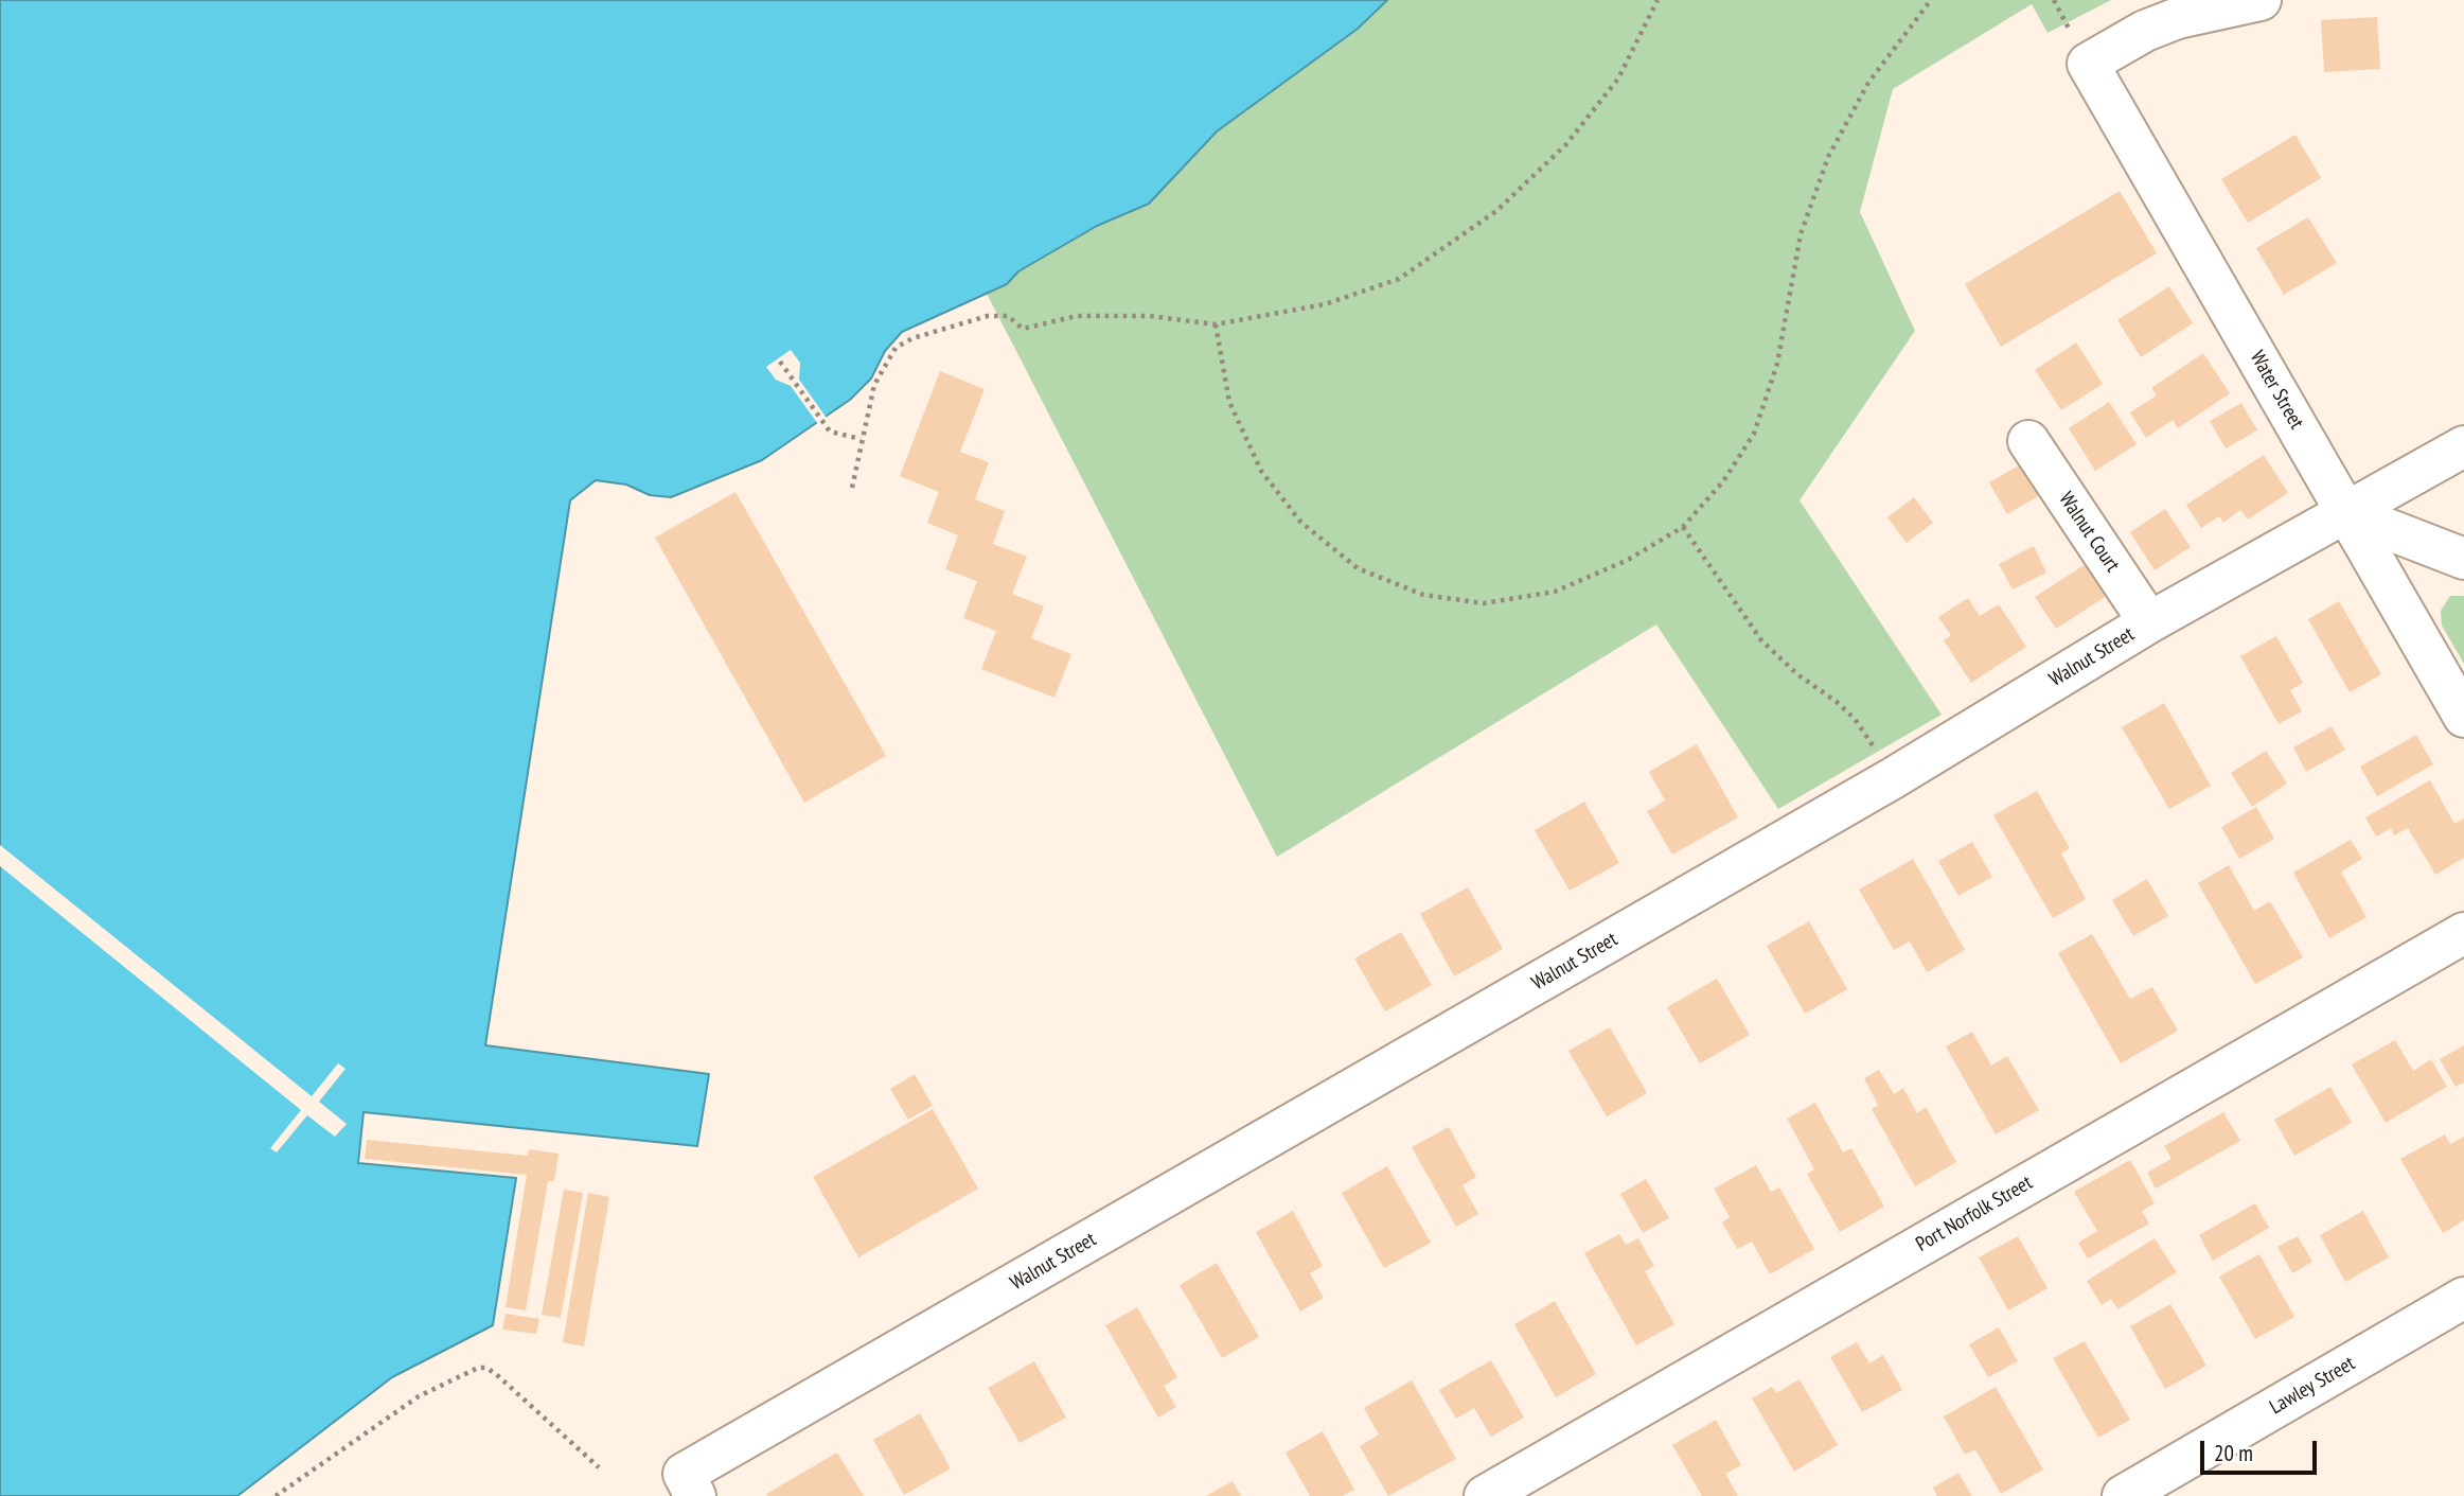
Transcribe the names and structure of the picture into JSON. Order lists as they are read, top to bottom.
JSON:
{
  "streets": {
    "street": [
      "Water Street",
      "Walnut Court",
      "Walnut Street",
      "Port Norfolk Street",
      "Lawley Street"
    ]
  },
  "crossings": [
    ["Water Street", "Walnut Street"],
    ["Walnut Court", "Walnut Street"]
  ],
  "scale_bar": "20 m"
}
